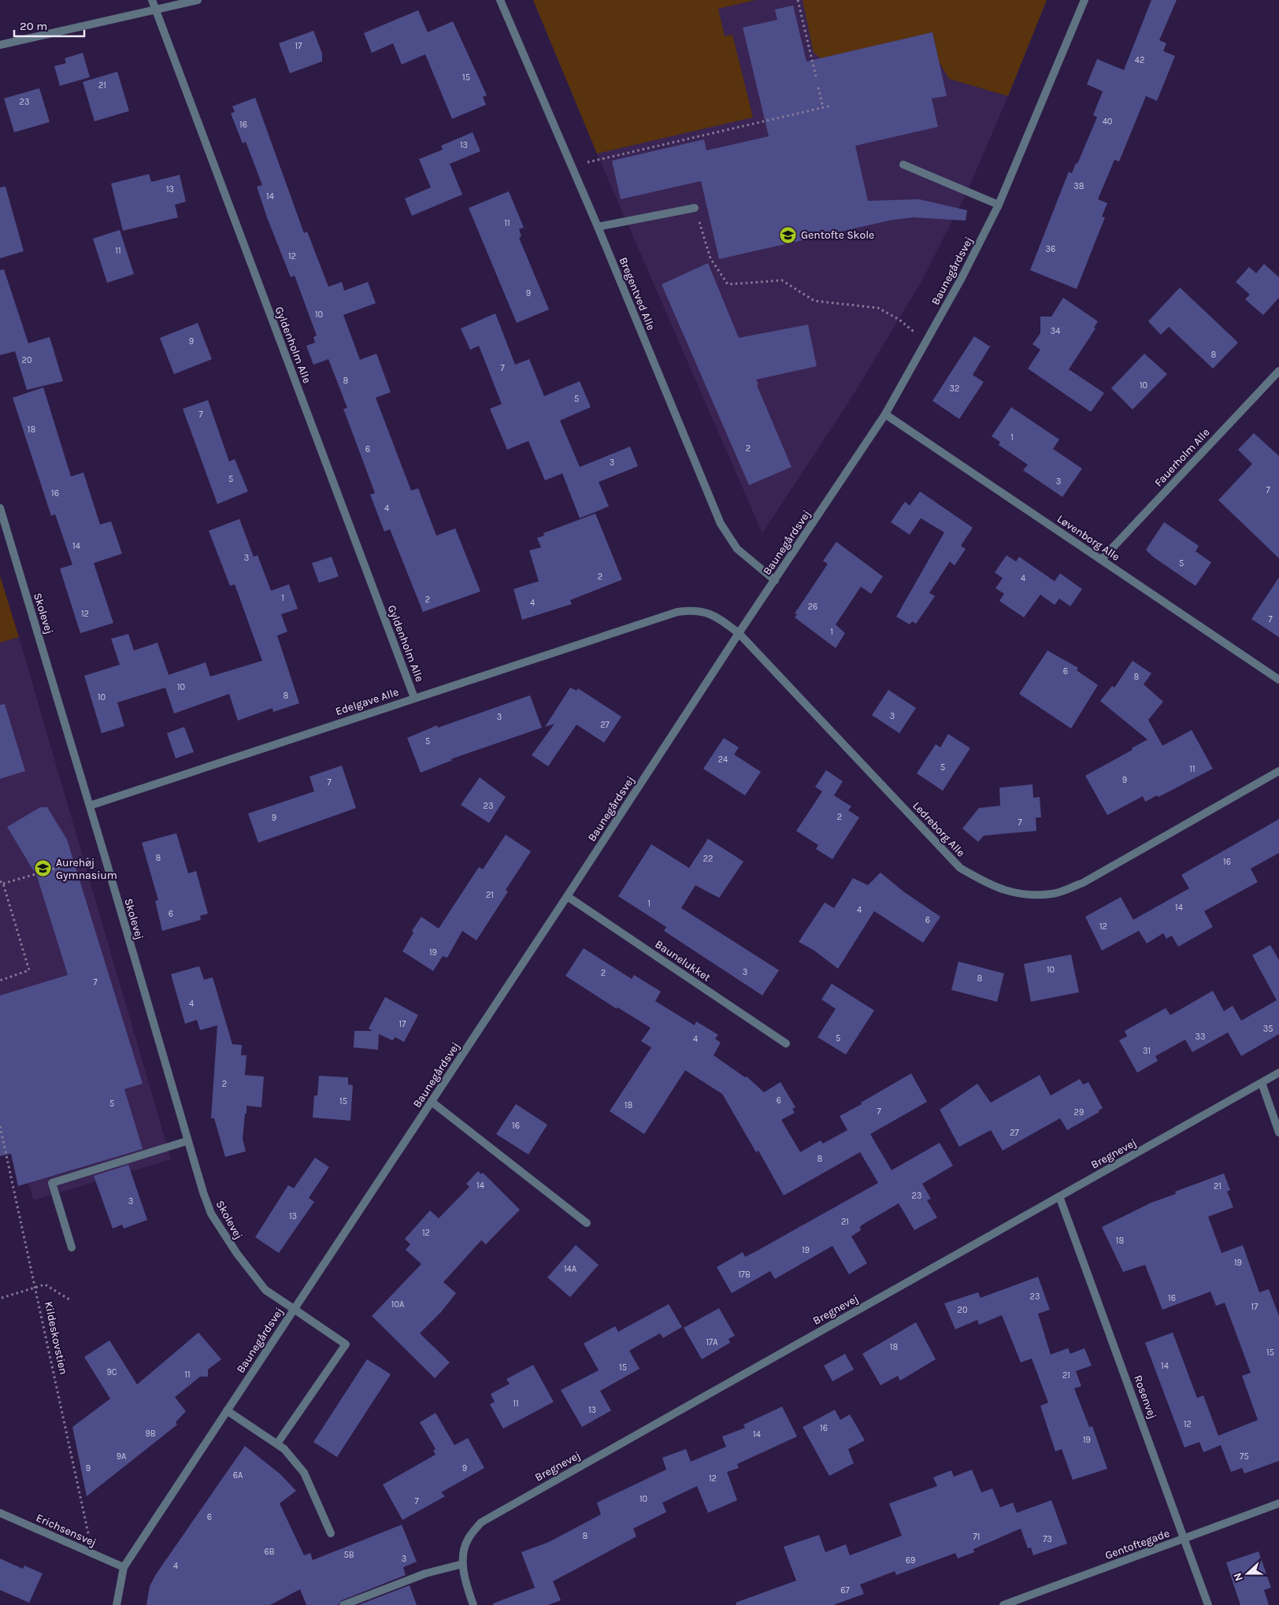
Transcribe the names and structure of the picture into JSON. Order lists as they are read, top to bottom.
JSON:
{
  "streets": {
    "street": [
      "Baunegårdsvej",
      "Bregentved Alle",
      "Gyldenholm Alle",
      "Fauerholm Alle",
      "Løvenborg Alle",
      "Skolevej",
      "Edelgave Alle",
      "Ledreborg Alle",
      "Baunelukket",
      "Bregnevej",
      "Rosenvej",
      "Erichsensvej",
      "Gentoftegade"
    ],
    "path": ["Kildeskovstien"]
  },
  "crossings": [
    ["Baunegårdsvej", "Bregentved Alle"],
    ["Baunegårdsvej", "Løvenborg Alle"],
    ["Baunegårdsvej", "Skolevej"],
    ["Baunegårdsvej", "Edelgave Alle"],
    ["Baunegårdsvej", "Ledreborg Alle"],
    ["Baunegårdsvej", "Baunelukket"],
    ["Baunegårdsvej", "Erichsensvej"],
    ["Gyldenholm Alle", "Edelgave Alle"],
    ["Fauerholm Alle", "Løvenborg Alle"],
    ["Skolevej", "Edelgave Alle"],
    ["Edelgave Alle", "Ledreborg Alle"],
    ["Bregnevej", "Rosenvej"],
    ["Kildeskovstien", "Erichsensvej"],
    ["Rosenvej", "Gentoftegade"]
  ],
  "places": {
    "school or university": ["Gentofte Skole", "Aurehøj Gymnasium"]
  },
  "house_numbers": [
    "17",
    "42",
    "15",
    "21",
    "23",
    "40",
    "16",
    "13",
    "38",
    "13",
    "14",
    "11",
    "36",
    "11",
    "12",
    "9",
    "10",
    "34",
    "9",
    "8",
    "20",
    "7",
    "8",
    "10",
    "32",
    "5",
    "7",
    "18",
    "1",
    "2",
    "6",
    "3",
    "5",
    "3",
    "7",
    "16",
    "4",
    "14",
    "3",
    "5",
    "2",
    "4",
    "1",
    "2",
    "4",
    "26",
    "12",
    "7",
    "1",
    "6",
    "8",
    "10",
    "8",
    "10",
    "3",
    "3",
    "27",
    "5",
    "24",
    "5",
    "11",
    "9",
    "7",
    "23",
    "2",
    "9",
    "7",
    "8",
    "22",
    "16",
    "21",
    "1",
    "14",
    "4",
    "6",
    "6",
    "12",
    "19",
    "10",
    "3",
    "2",
    "8",
    "7",
    "4",
    "17",
    "35",
    "33",
    "5",
    "4",
    "31",
    "2",
    "6",
    "15",
    "5",
    "18",
    "7",
    "29",
    "16",
    "27",
    "8",
    "14",
    "21",
    "23",
    "3",
    "13",
    "21",
    "12",
    "18",
    "19",
    "19",
    "14A",
    "17B",
    "23",
    "16",
    "10A",
    "17",
    "20",
    "17A",
    "18",
    "15",
    "14",
    "15",
    "9C",
    "11",
    "21",
    "11",
    "13",
    "12",
    "16",
    "9B",
    "14",
    "19",
    "9A",
    "75",
    "9",
    "9",
    "6A",
    "12",
    "10",
    "7",
    "6",
    "8",
    "71",
    "73",
    "6B",
    "5B",
    "3",
    "69",
    "4",
    "67"
  ],
  "scale_bar": "20 m",
  "north": "left"
}
